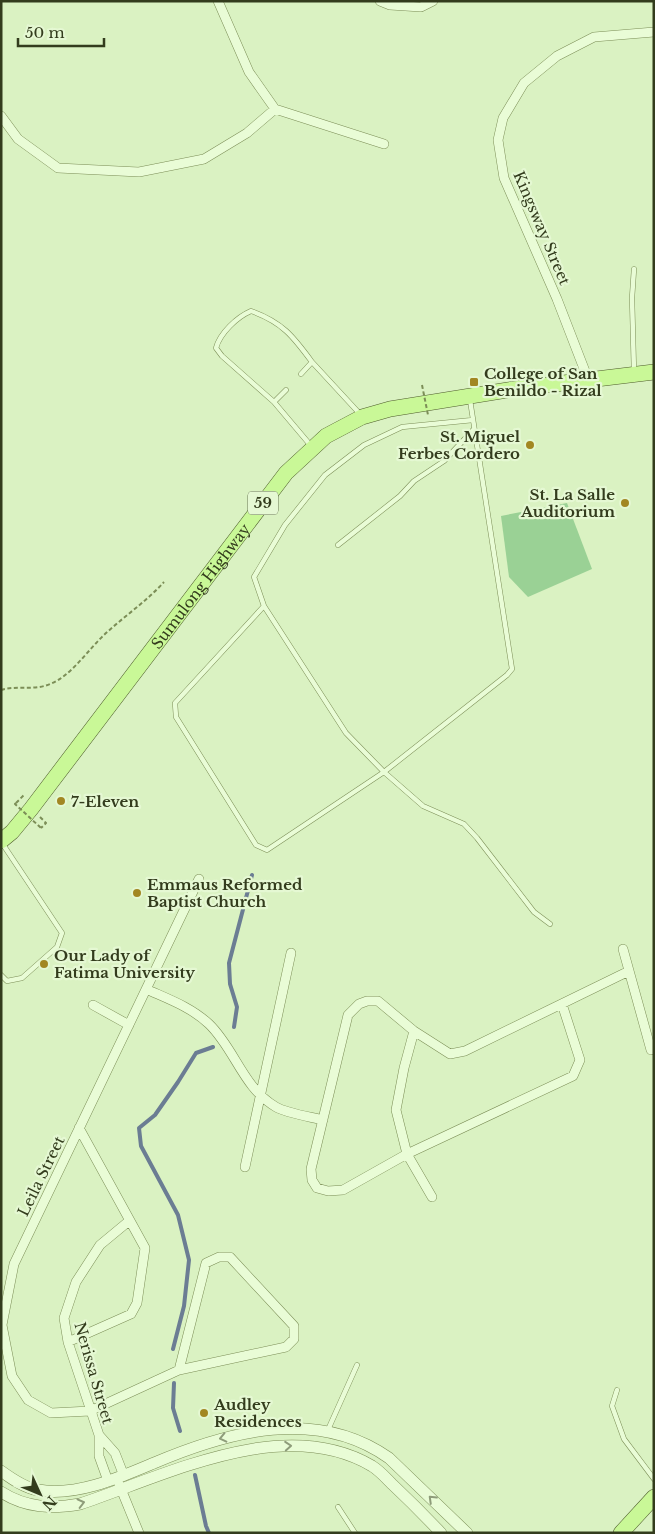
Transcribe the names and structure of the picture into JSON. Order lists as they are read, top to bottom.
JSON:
{
  "streets": {
    "main road": ["59", "Sumulong Highway"],
    "street": ["Kingsway Street", "Leila Street", "Nerissa Street"]
  },
  "crossings": [
    ["Kingsway Street", "Sumulong Highway"],
    ["Leila Street", "Nerissa Street"]
  ],
  "places": {
    "transit": ["College of San Benildo - Rizal"],
    "other": [
      "St. Miguel Ferbes Cordero",
      "St. La Salle Auditorium",
      "7-Eleven",
      "Emmaus Reformed Baptist Church",
      "Our Lady of Fatima University",
      "Audley Residences"
    ]
  },
  "scale_bar": "50 m",
  "north": "bottom right"
}
